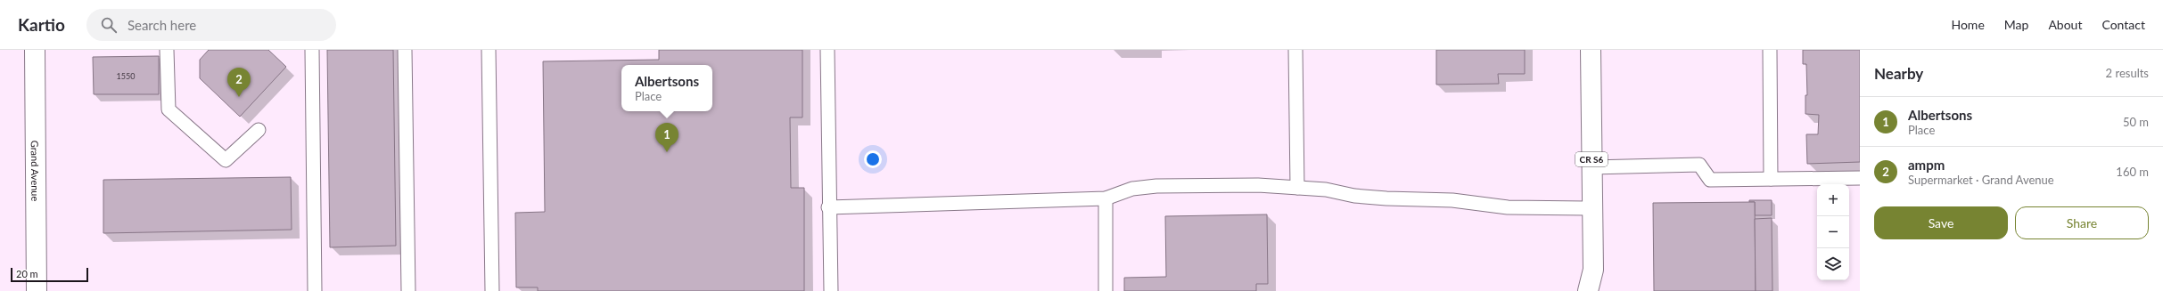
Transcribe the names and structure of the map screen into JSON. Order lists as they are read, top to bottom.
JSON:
{
  "streets": {
    "main road": ["CR S6", "Grand Avenue"]
  },
  "house_numbers": ["1550"],
  "scale_bar": "20 m",
  "page": {
    "header": "Kartio",
    "search": "Search here",
    "nav": [
      "Home",
      "Map",
      "About",
      "Contact"
    ],
    "heading": ["Nearby", "2 results"],
    "popup": ["Albertsons", "Place"],
    "pins": ["2", "1"],
    "list": [
      {
        "mark": "1",
        "name": "Albertsons",
        "note": "Place",
        "value": "50 m"
      },
      {
        "mark": "2",
        "name": "ampm",
        "note": "Supermarket · Grand Avenue",
        "value": "160 m"
      }
    ],
    "map_buttons": ["+", "−"],
    "buttons": ["Save", "Share"],
    "scale": "20 m"
  }
}
